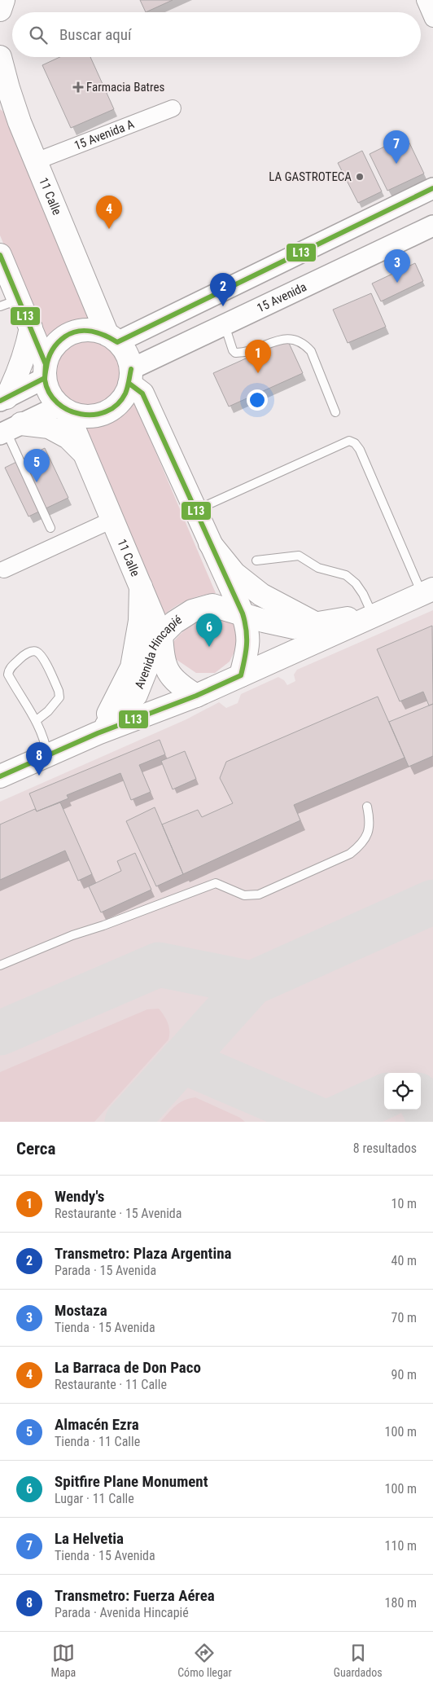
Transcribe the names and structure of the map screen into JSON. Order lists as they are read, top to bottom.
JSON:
{
  "streets": {
    "main road": ["11 Calle", "Avenida Hincapié"],
    "street": ["15 Avenida A", "15 Avenida"]
  },
  "crossings": [
    ["15 Avenida A", "11 Calle"],
    ["11 Calle", "15 Avenida"],
    ["11 Calle", "Avenida Hincapié"]
  ],
  "places": {
    "health": ["Farmacia Batres"],
    "other": ["LA GASTROTECA"]
  },
  "lines": ["transit line L13"],
  "page": {
    "search": "Buscar aquí",
    "pins": [
      "7",
      "4",
      "3",
      "2",
      "1",
      "5",
      "6",
      "8"
    ],
    "heading": ["Cerca", "8 resultados"],
    "list": [
      {
        "mark": "1",
        "name": "Wendy's",
        "note": "Restaurante · 15 Avenida",
        "value": "10 m"
      },
      {
        "mark": "2",
        "name": "Transmetro: Plaza Argentina",
        "note": "Parada · 15 Avenida",
        "value": "40 m"
      },
      {
        "mark": "3",
        "name": "Mostaza",
        "note": "Tienda · 15 Avenida",
        "value": "70 m"
      },
      {
        "mark": "4",
        "name": "La Barraca de Don Paco",
        "note": "Restaurante · 11 Calle",
        "value": "90 m"
      },
      {
        "mark": "5",
        "name": "Almacén Ezra",
        "note": "Tienda · 11 Calle",
        "value": "100 m"
      },
      {
        "mark": "6",
        "name": "Spitfire Plane Monument",
        "note": "Lugar · 11 Calle",
        "value": "100 m"
      },
      {
        "mark": "7",
        "name": "La Helvetia",
        "note": "Tienda · 15 Avenida",
        "value": "110 m"
      },
      {
        "mark": "8",
        "name": "Transmetro: Fuerza Aérea",
        "note": "Parada · Avenida Hincapié",
        "value": "180 m"
      }
    ],
    "nav": ["Mapa", "Cómo llegar", "Guardados"]
  }
}
